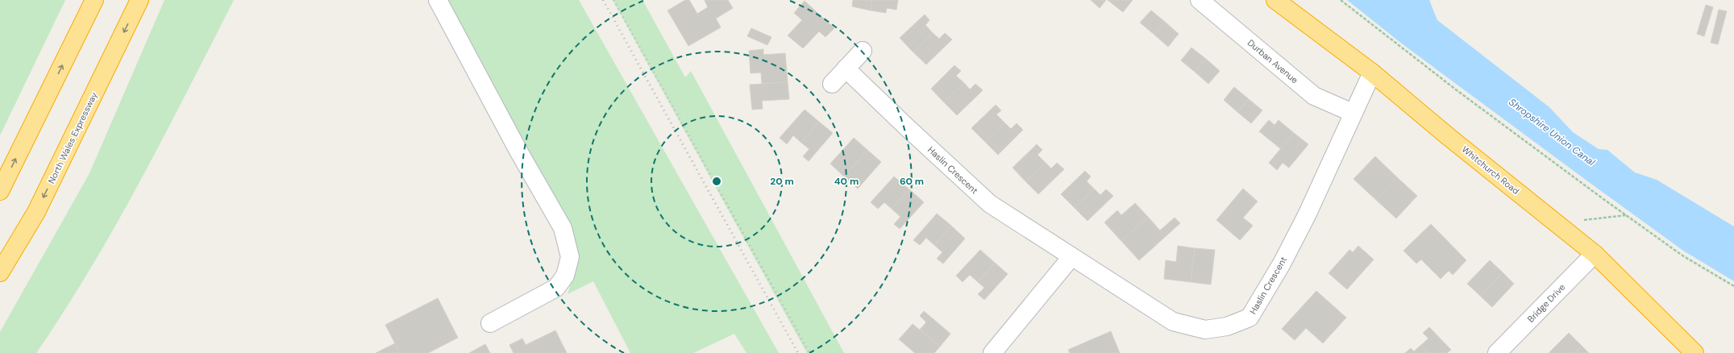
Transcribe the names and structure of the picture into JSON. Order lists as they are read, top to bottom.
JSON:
{
  "streets": {
    "highway": ["North Wales Expressway", "Whitchurch Road"],
    "street": ["Durban Avenue", "Haslin Crescent", "Bridge Drive"]
  },
  "crossings": [
    ["Durban Avenue", "Haslin Crescent"],
    ["Haslin Crescent", "Whitchurch Road"],
    ["Whitchurch Road", "Bridge Drive"]
  ],
  "water": ["Shropshire Union Canal"],
  "rings": ["20 m", "40 m", "60 m"]
}
